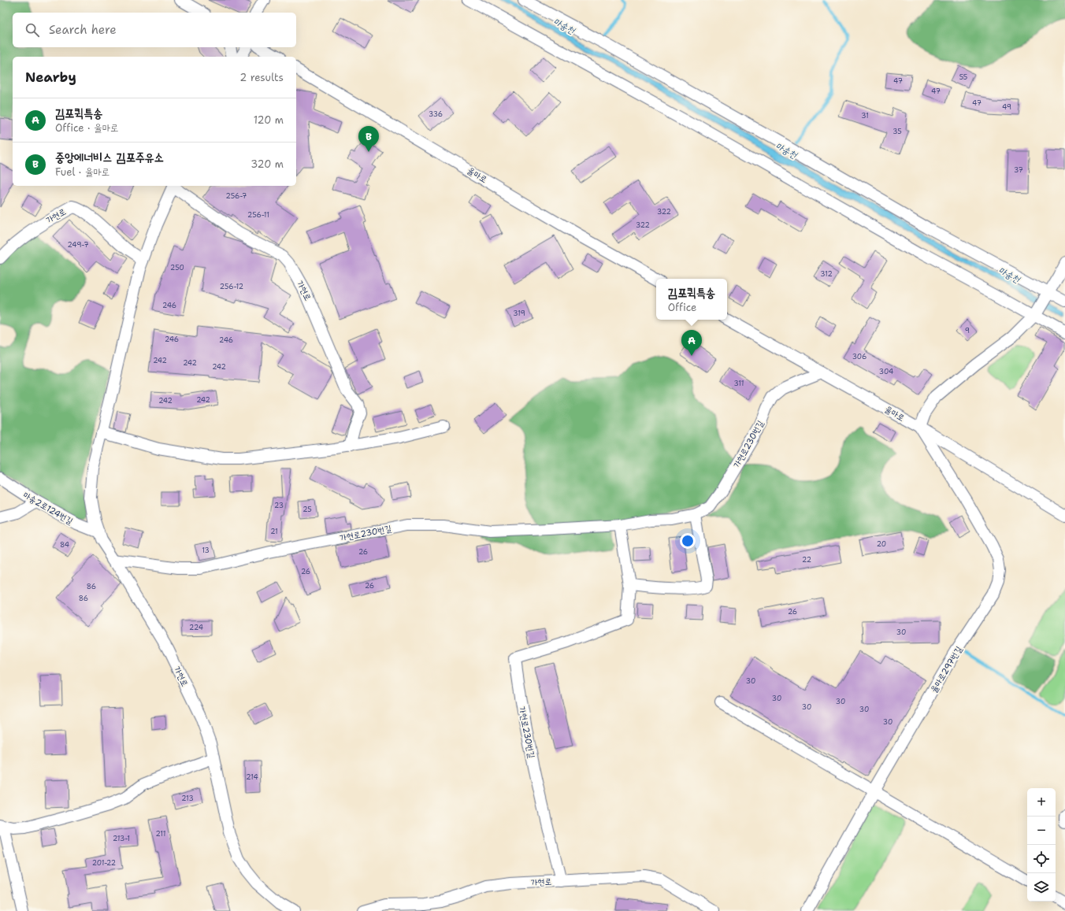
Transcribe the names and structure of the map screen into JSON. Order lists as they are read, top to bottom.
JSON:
{
  "streets": {
    "street": [
      "율마로",
      "가현로",
      "가현로230번길",
      "마송2로124번길",
      "율마로297번길"
    ]
  },
  "crossings": [
    ["율마로", "가현로230번길"],
    ["율마로", "율마로297번길"],
    ["가현로", "가현로230번길"],
    ["가현로", "마송2로124번길"]
  ],
  "water": ["마송천"],
  "house_numbers": [
    "55",
    "47",
    "47",
    "47",
    "49",
    "336",
    "31",
    "35",
    "37",
    "256-7",
    "322",
    "256-11",
    "322",
    "249-7",
    "250",
    "312",
    "256-12",
    "246",
    "319",
    "9",
    "246",
    "246",
    "306",
    "242",
    "242",
    "242",
    "304",
    "311",
    "242",
    "242",
    "23",
    "25",
    "21",
    "20",
    "84",
    "13",
    "26",
    "22",
    "26",
    "26",
    "86",
    "86",
    "26",
    "224",
    "30",
    "30",
    "30",
    "30",
    "30",
    "30",
    "30",
    "214",
    "213",
    "211",
    "213-1",
    "201-22"
  ],
  "page": {
    "search": "Search here",
    "heading": ["Nearby", "2 results"],
    "list": [
      {
        "mark": "A",
        "name": "김포퀵특송",
        "note": "Office · 율마로",
        "value": "120 m"
      },
      {
        "mark": "B",
        "name": "중앙에너비스 김포주유소",
        "note": "Fuel · 율마로",
        "value": "320 m"
      }
    ],
    "pins": ["B", "A"],
    "popup": ["김포퀵특송", "Office"],
    "map_buttons": ["+", "−"]
  }
}
